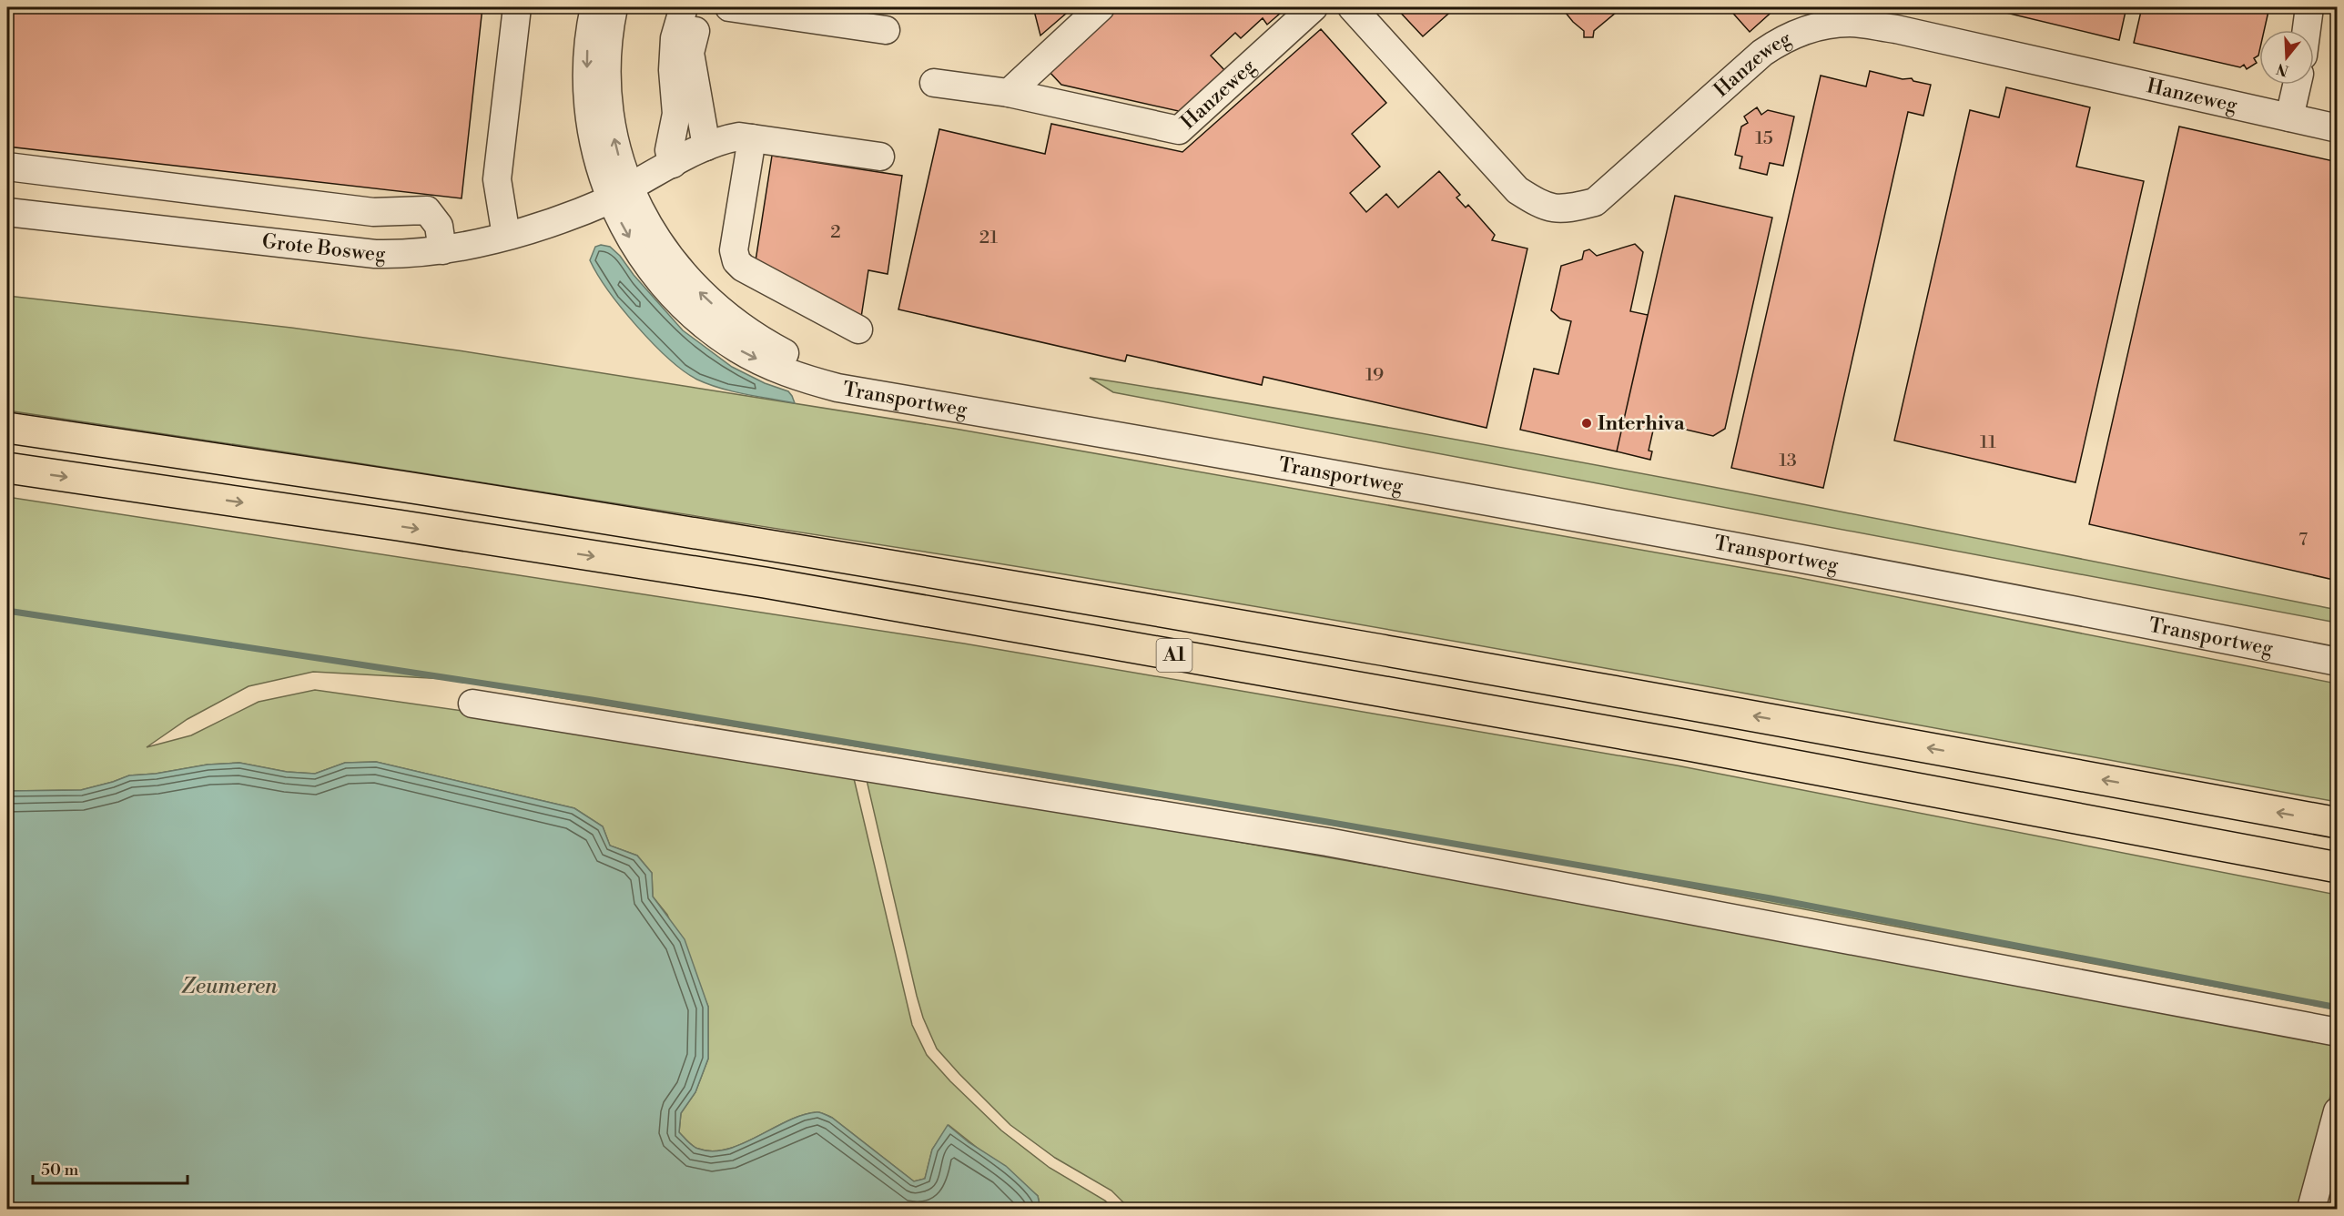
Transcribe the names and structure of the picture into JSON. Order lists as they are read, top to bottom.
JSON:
{
  "streets": {
    "highway": ["A1"],
    "street": ["Hanzeweg", "Grote Bosweg", "Transportweg"]
  },
  "crossings": [
    ["Grote Bosweg", "Transportweg"]
  ],
  "water": ["Zeumeren"],
  "places": ["Interhiva"],
  "house_numbers": [
    "15",
    "2",
    "21",
    "19",
    "11",
    "13",
    "7"
  ],
  "scale_bar": "50 m",
  "north": "bottom"
}
